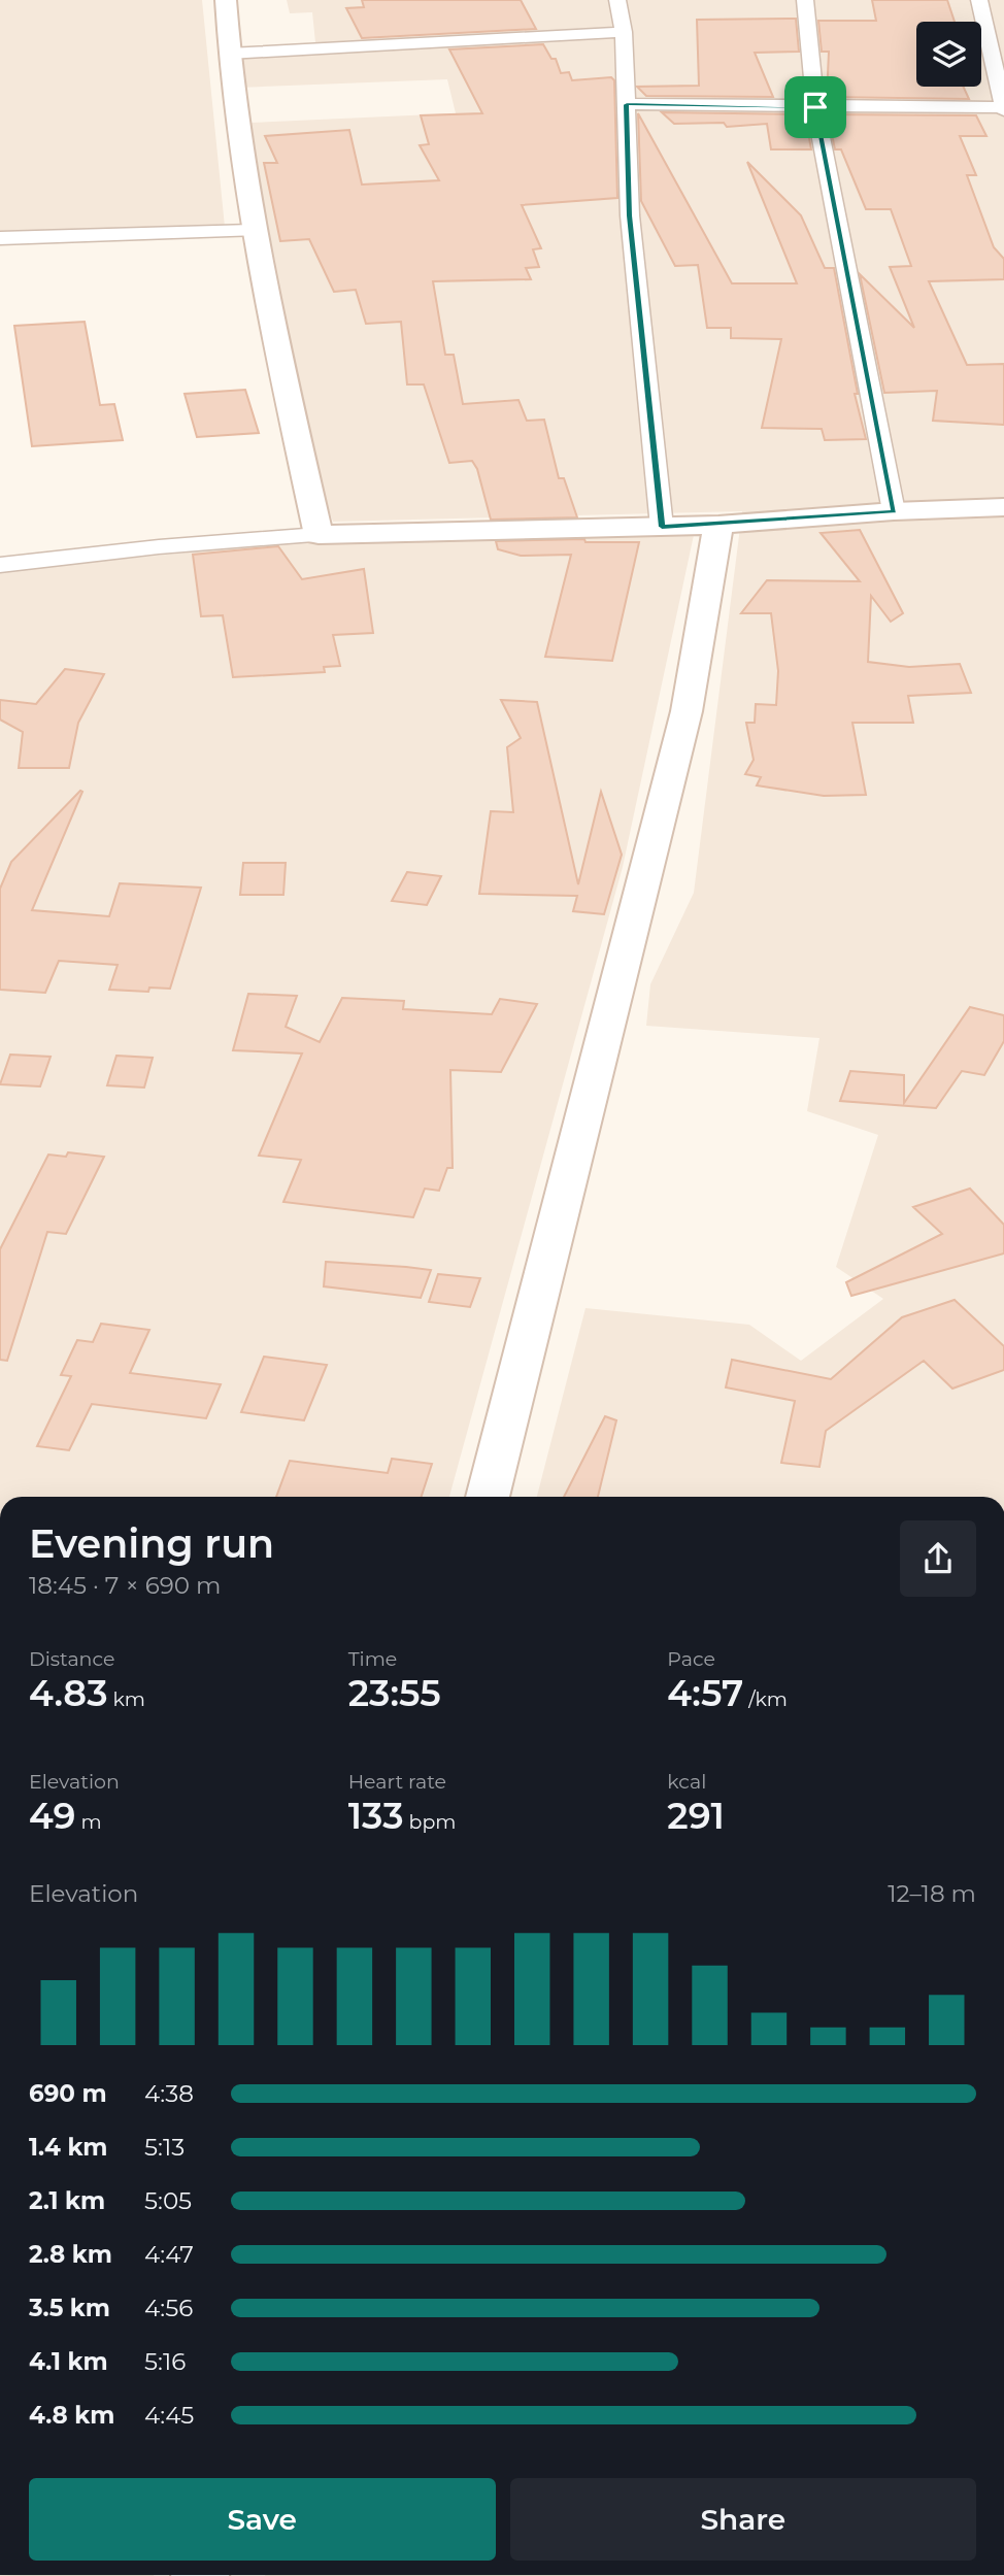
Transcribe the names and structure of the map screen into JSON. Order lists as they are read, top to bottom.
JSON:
{
  "page": {
    "heading": ["Evening run", "18:45 · 7 × 690 m"],
    "stats": [
      ["Distance", "4.83 km"],
      ["Time", "23:55"],
      ["Pace", "4:57 /km"],
      ["Elevation", "49 m"],
      ["Heart rate", "133 bpm"],
      ["kcal", "291"]
    ],
    "chart": ["Elevation", "12–18 m"],
    "list": [
      {
        "name": "690 m",
        "note": "4:38"
      },
      {
        "name": "1.4 km",
        "note": "5:13"
      },
      {
        "name": "2.1 km",
        "note": "5:05"
      },
      {
        "name": "2.8 km",
        "note": "4:47"
      },
      {
        "name": "3.5 km",
        "note": "4:56"
      },
      {
        "name": "4.1 km",
        "note": "5:16"
      },
      {
        "name": "4.8 km",
        "note": "4:45"
      }
    ],
    "buttons": ["Save", "Share"]
  }
}
